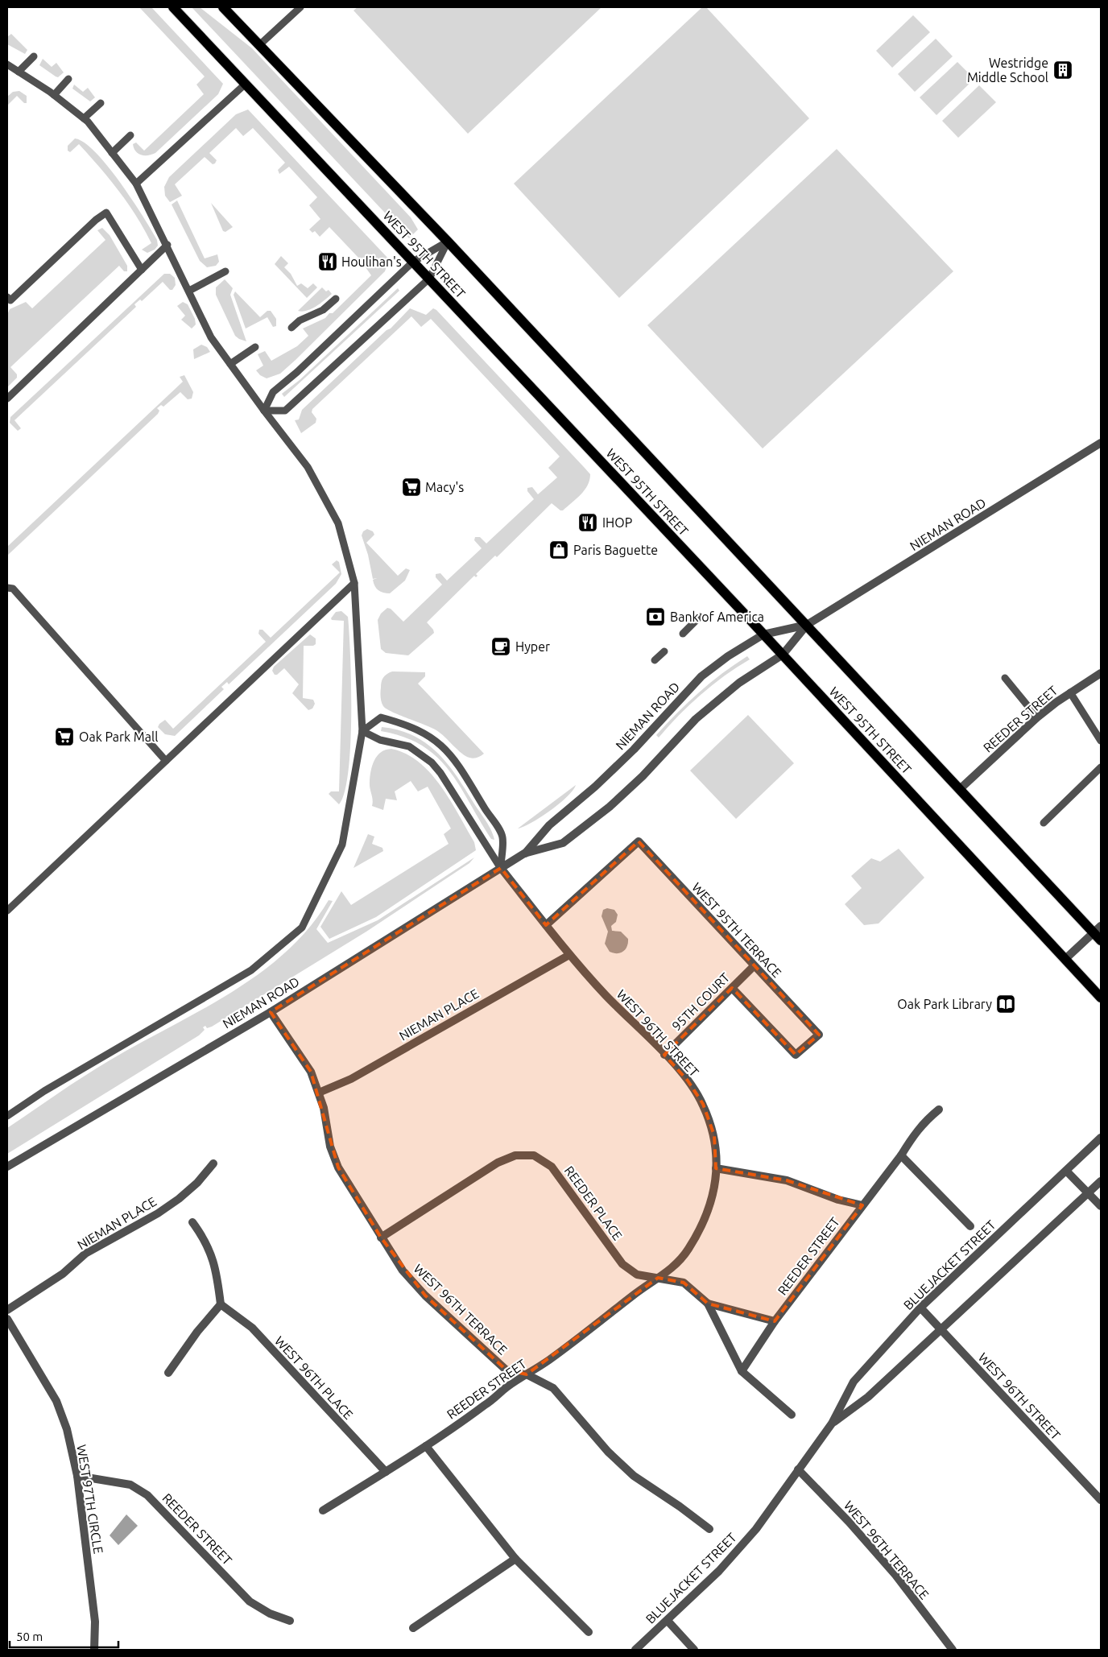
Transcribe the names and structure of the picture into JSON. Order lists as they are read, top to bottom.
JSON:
{
  "streets": {
    "main road": ["WEST 95TH STREET"],
    "street": [
      "NIEMAN ROAD",
      "REEDER STREET",
      "WEST 95TH TERRACE",
      "95TH COURT",
      "NIEMAN PLACE",
      "WEST 96TH STREET",
      "REEDER PLACE",
      "BLUEJACKET STREET",
      "WEST 96TH TERRACE",
      "WEST 96TH PLACE",
      "WEST 97TH CIRCLE"
    ]
  },
  "crossings": [
    ["WEST 95TH STREET", "NIEMAN ROAD"],
    ["WEST 95TH STREET", "REEDER STREET"],
    ["NIEMAN ROAD", "WEST 96TH STREET"],
    ["NIEMAN ROAD", "WEST 96TH TERRACE"],
    ["REEDER STREET", "WEST 96TH STREET"],
    ["REEDER STREET", "REEDER PLACE"],
    ["REEDER STREET", "WEST 96TH TERRACE"],
    ["REEDER STREET", "WEST 96TH PLACE"],
    ["REEDER STREET", "WEST 97TH CIRCLE"],
    ["WEST 95TH TERRACE", "95TH COURT"],
    ["WEST 95TH TERRACE", "WEST 96TH STREET"],
    ["95TH COURT", "WEST 96TH STREET"],
    ["NIEMAN PLACE", "WEST 96TH STREET"],
    ["NIEMAN PLACE", "WEST 96TH TERRACE"],
    ["WEST 96TH STREET", "BLUEJACKET STREET"],
    ["REEDER PLACE", "WEST 96TH TERRACE"],
    ["BLUEJACKET STREET", "WEST 96TH TERRACE"]
  ],
  "places": {
    "building": ["Westridge Middle School"],
    "restaurant": ["Houlihan's", "IHOP"],
    "supermarket": ["Macy's", "Oak Park Mall"],
    "shop": ["Paris Baguette"],
    "bank": ["Bank of America"],
    "cafe": ["Hyper"],
    "library": ["Oak Park Library"]
  },
  "scale_bar": "50 m"
}
